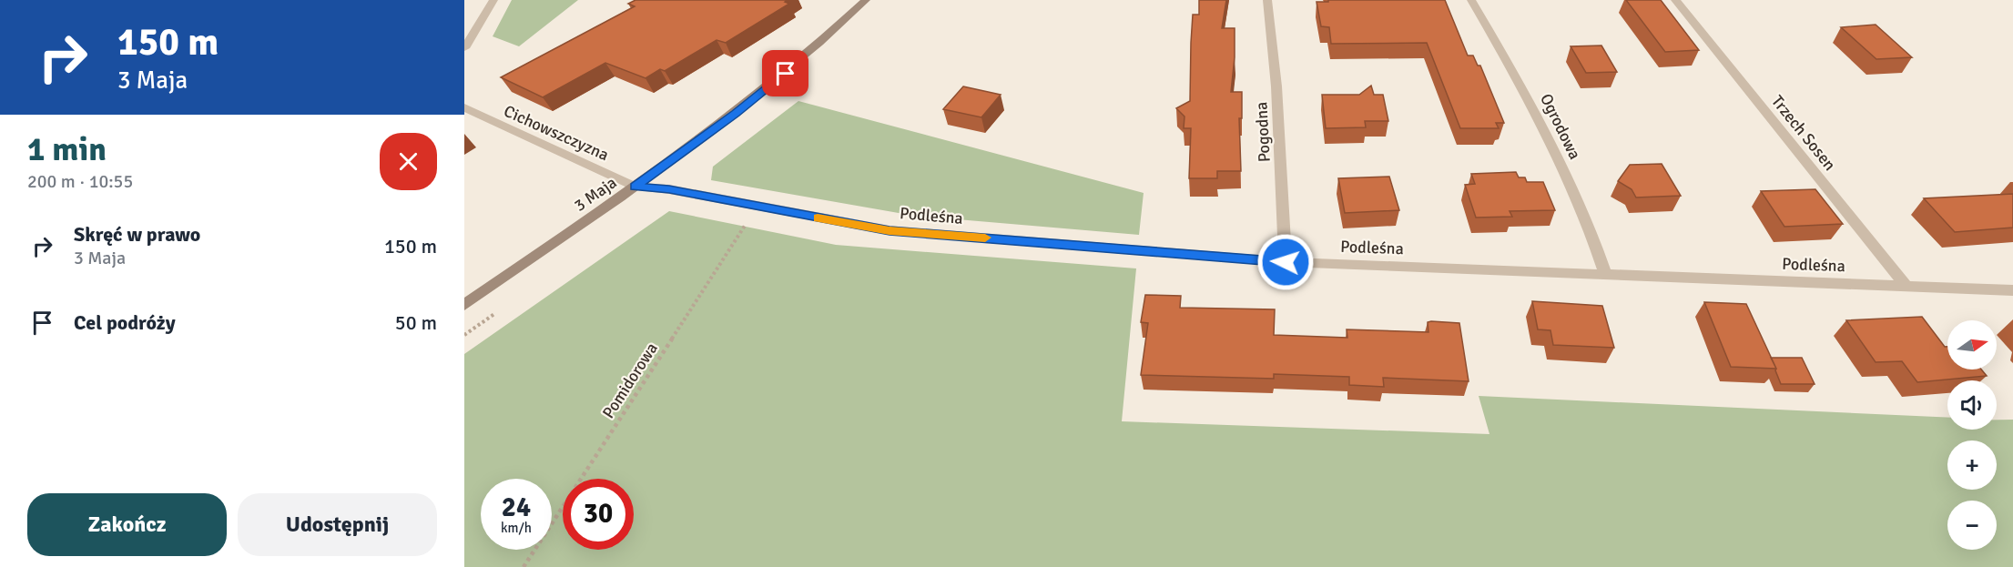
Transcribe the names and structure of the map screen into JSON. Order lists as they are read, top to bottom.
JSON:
{
  "streets": {
    "street": [
      "Ogrodowa",
      "Pogodna",
      "Cichowszczyzna",
      "Trzech Sosen",
      "3 Maja",
      "Podleśna"
    ],
    "path": ["Pomidorowa"]
  },
  "crossings": [
    ["Ogrodowa", "Podleśna"],
    ["Pogodna", "Podleśna"],
    ["Cichowszczyzna", "3 Maja"],
    ["Cichowszczyzna", "Podleśna"],
    ["Trzech Sosen", "Podleśna"],
    ["3 Maja", "Podleśna"],
    ["Podleśna", "Pomidorowa"]
  ],
  "north": "right",
  "page": {
    "turn": ["150 m", "3 Maja"],
    "heading": ["1 min", "200 m · 10:55"],
    "list": [
      {
        "name": "Skręć w prawo",
        "note": "3 Maja",
        "value": "150 m"
      },
      {
        "name": "Cel podróży",
        "value": "50 m"
      }
    ],
    "map_buttons": ["+", "−"],
    "speed": "24 km/h",
    "limit": "30",
    "buttons": ["Zakończ", "Udostępnij"]
  }
}
